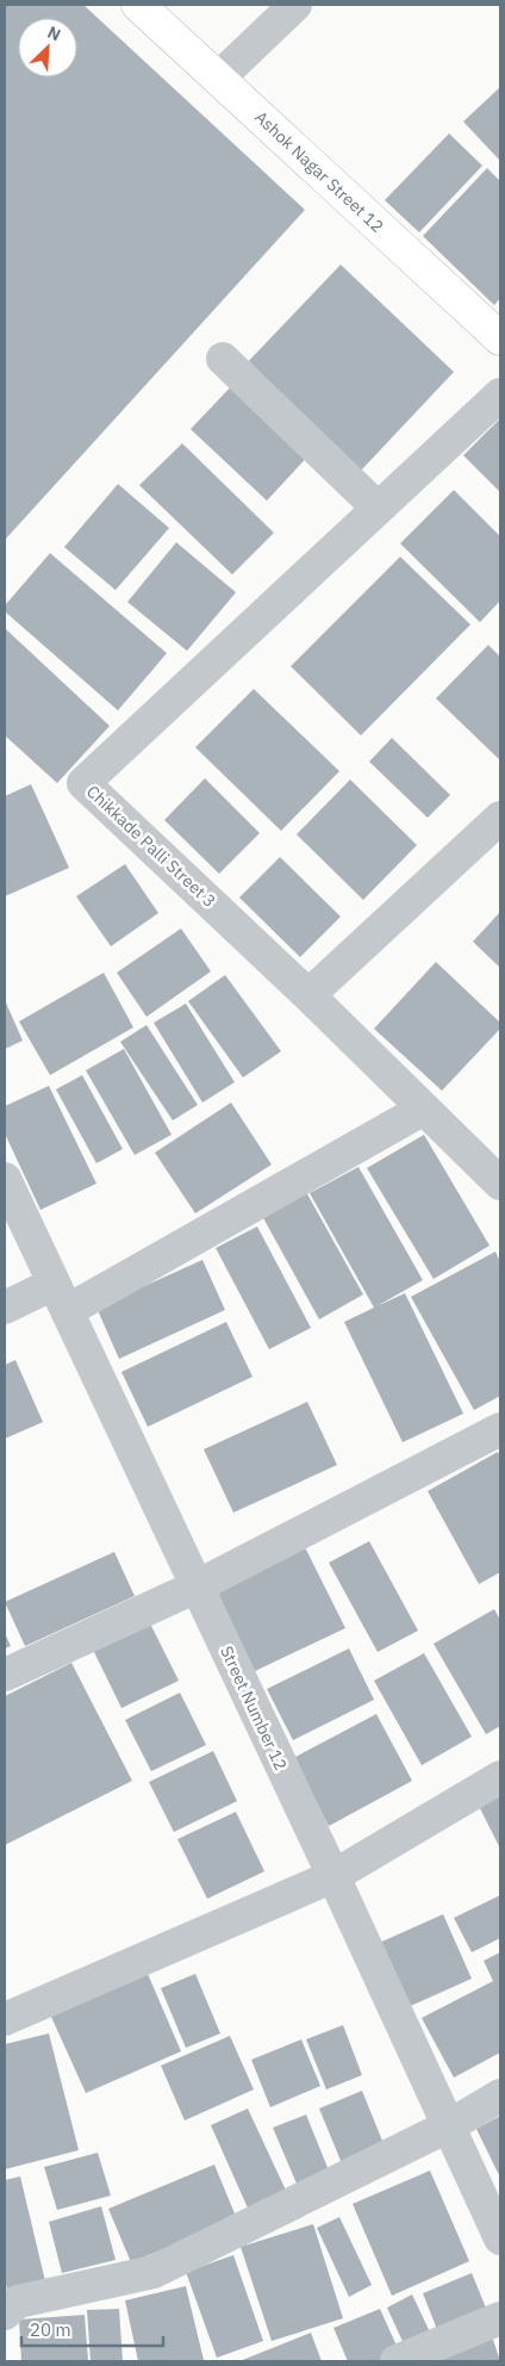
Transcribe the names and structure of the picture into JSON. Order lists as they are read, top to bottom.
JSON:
{
  "streets": {
    "street": ["Ashok Nagar Street 12", "Chikkade Palli Street 3", "Street Number 12"]
  },
  "scale_bar": "20 m",
  "north": "top right"
}
